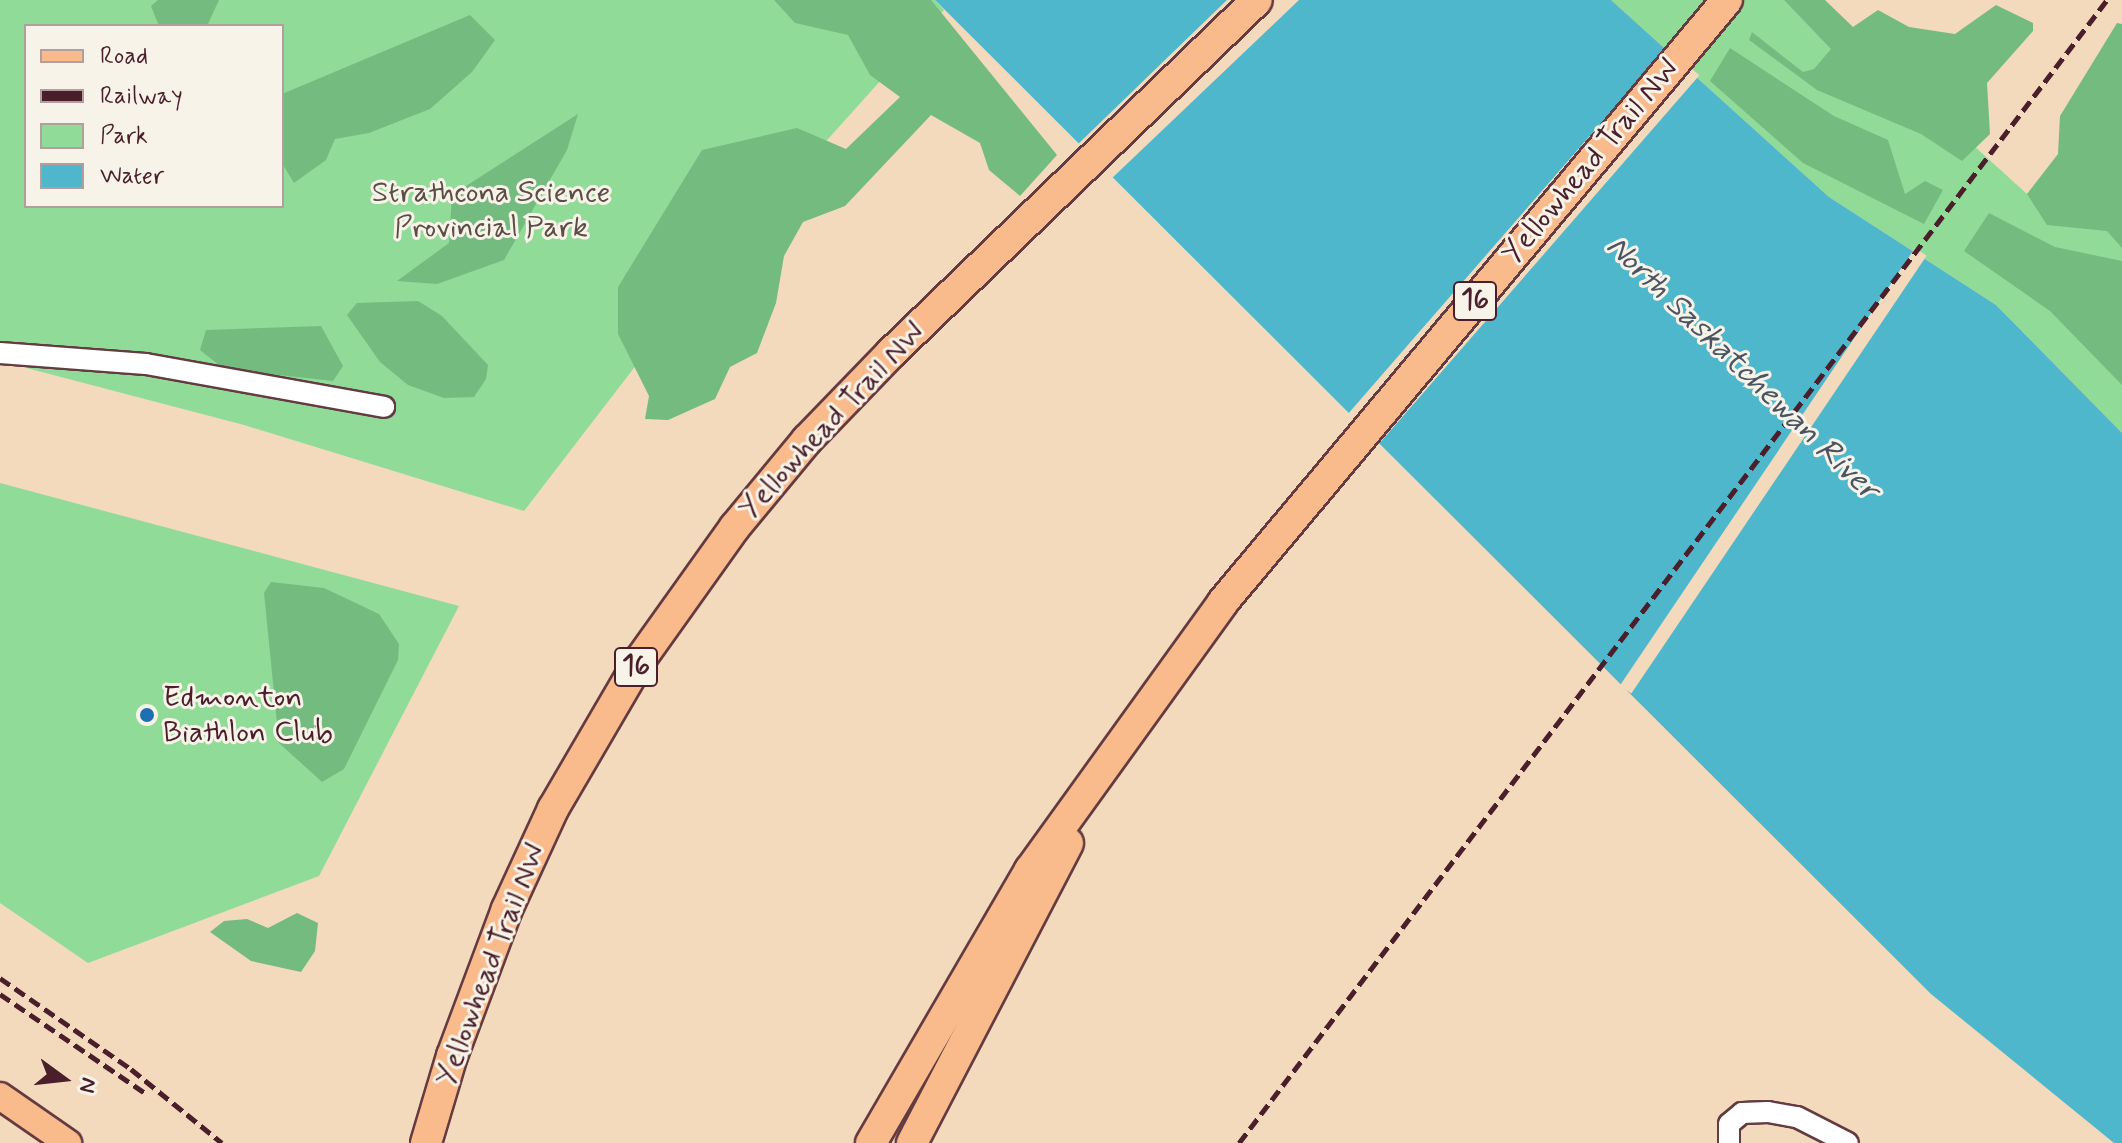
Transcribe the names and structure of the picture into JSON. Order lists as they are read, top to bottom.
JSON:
{
  "streets": {
    "highway": ["Yellowhead Trail NW", "16"]
  },
  "water": ["North Saskatchewan River"],
  "parks": ["Strathcona Science Provincial Park"],
  "places": ["Edmonton Biathlon Club"],
  "legend": [
    "Road",
    "Railway",
    "Park",
    "Water"
  ],
  "north": "right"
}
